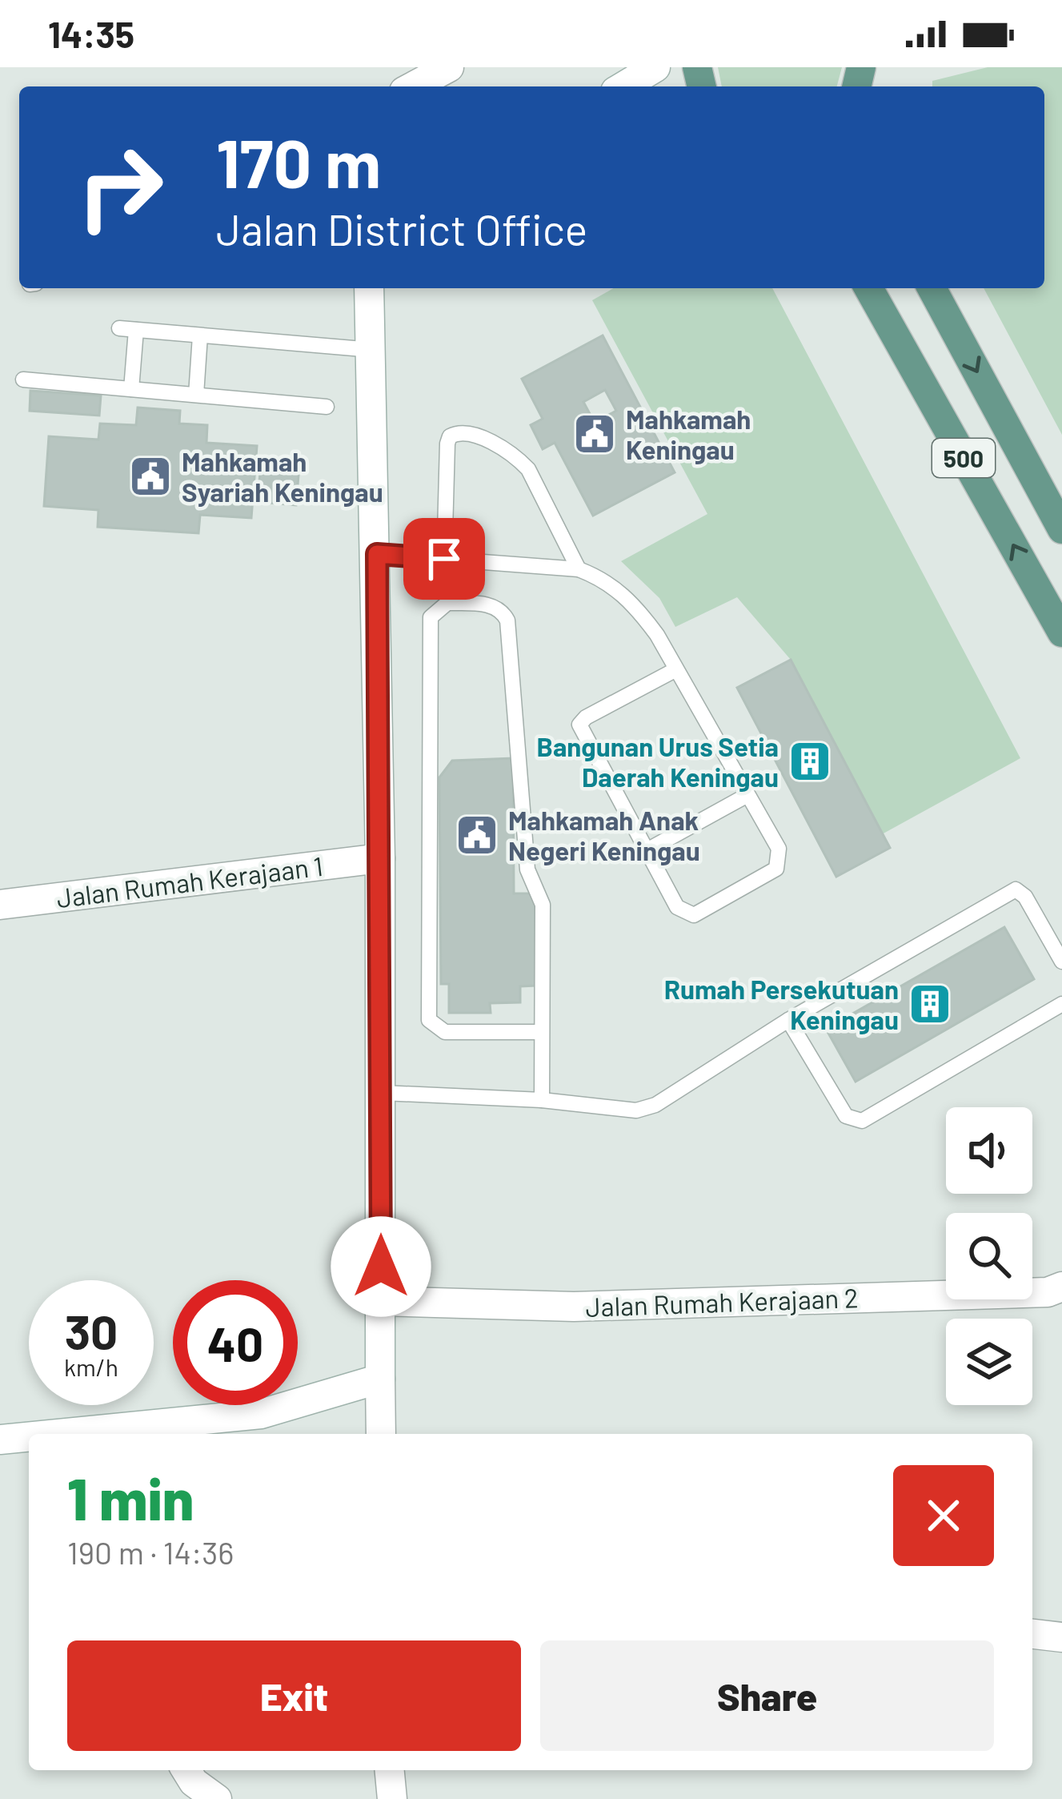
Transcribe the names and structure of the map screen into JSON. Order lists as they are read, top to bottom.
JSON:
{
  "streets": {
    "main road": ["500"],
    "street": ["Jalan Rumah Kerajaan 1", "Jalan Rumah Kerajaan 2"]
  },
  "places": {
    "public building": ["Mahkamah Keningau", "Mahkamah Syariah Keningau", "Mahkamah Anak Negeri Keningau"],
    "building": ["Bangunan Urus Setia Daerah Keningau", "Rumah Persekutuan Keningau"]
  },
  "page": {
    "status": "14:35",
    "turn": ["170 m", "Jalan District Office"],
    "speed": "30 km/h",
    "limit": "40",
    "heading": ["1 min", "190 m · 14:36"],
    "buttons": ["Exit", "Share"]
  }
}
